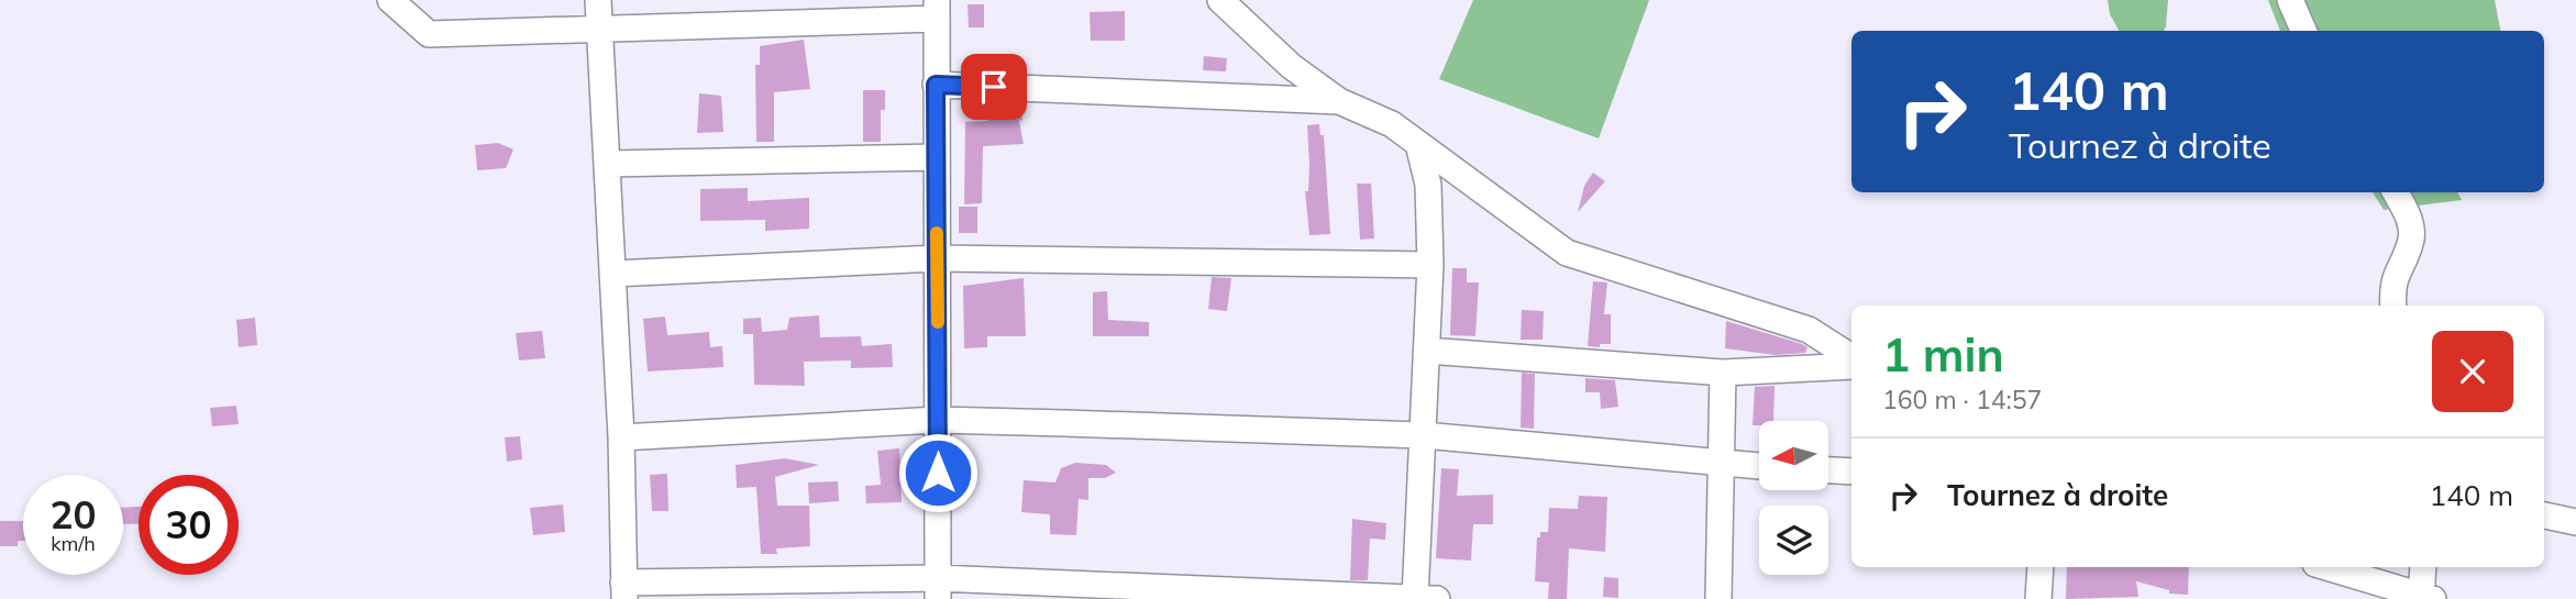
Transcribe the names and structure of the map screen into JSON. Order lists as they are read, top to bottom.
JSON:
{
  "north": "left",
  "page": {
    "turn": ["140 m", "Tournez à droite"],
    "heading": ["1 min", "160 m · 14:57"],
    "list": [
      {
        "name": "Tournez à droite",
        "value": "140 m"
      }
    ],
    "speed": "20 km/h",
    "limit": "30"
  }
}
